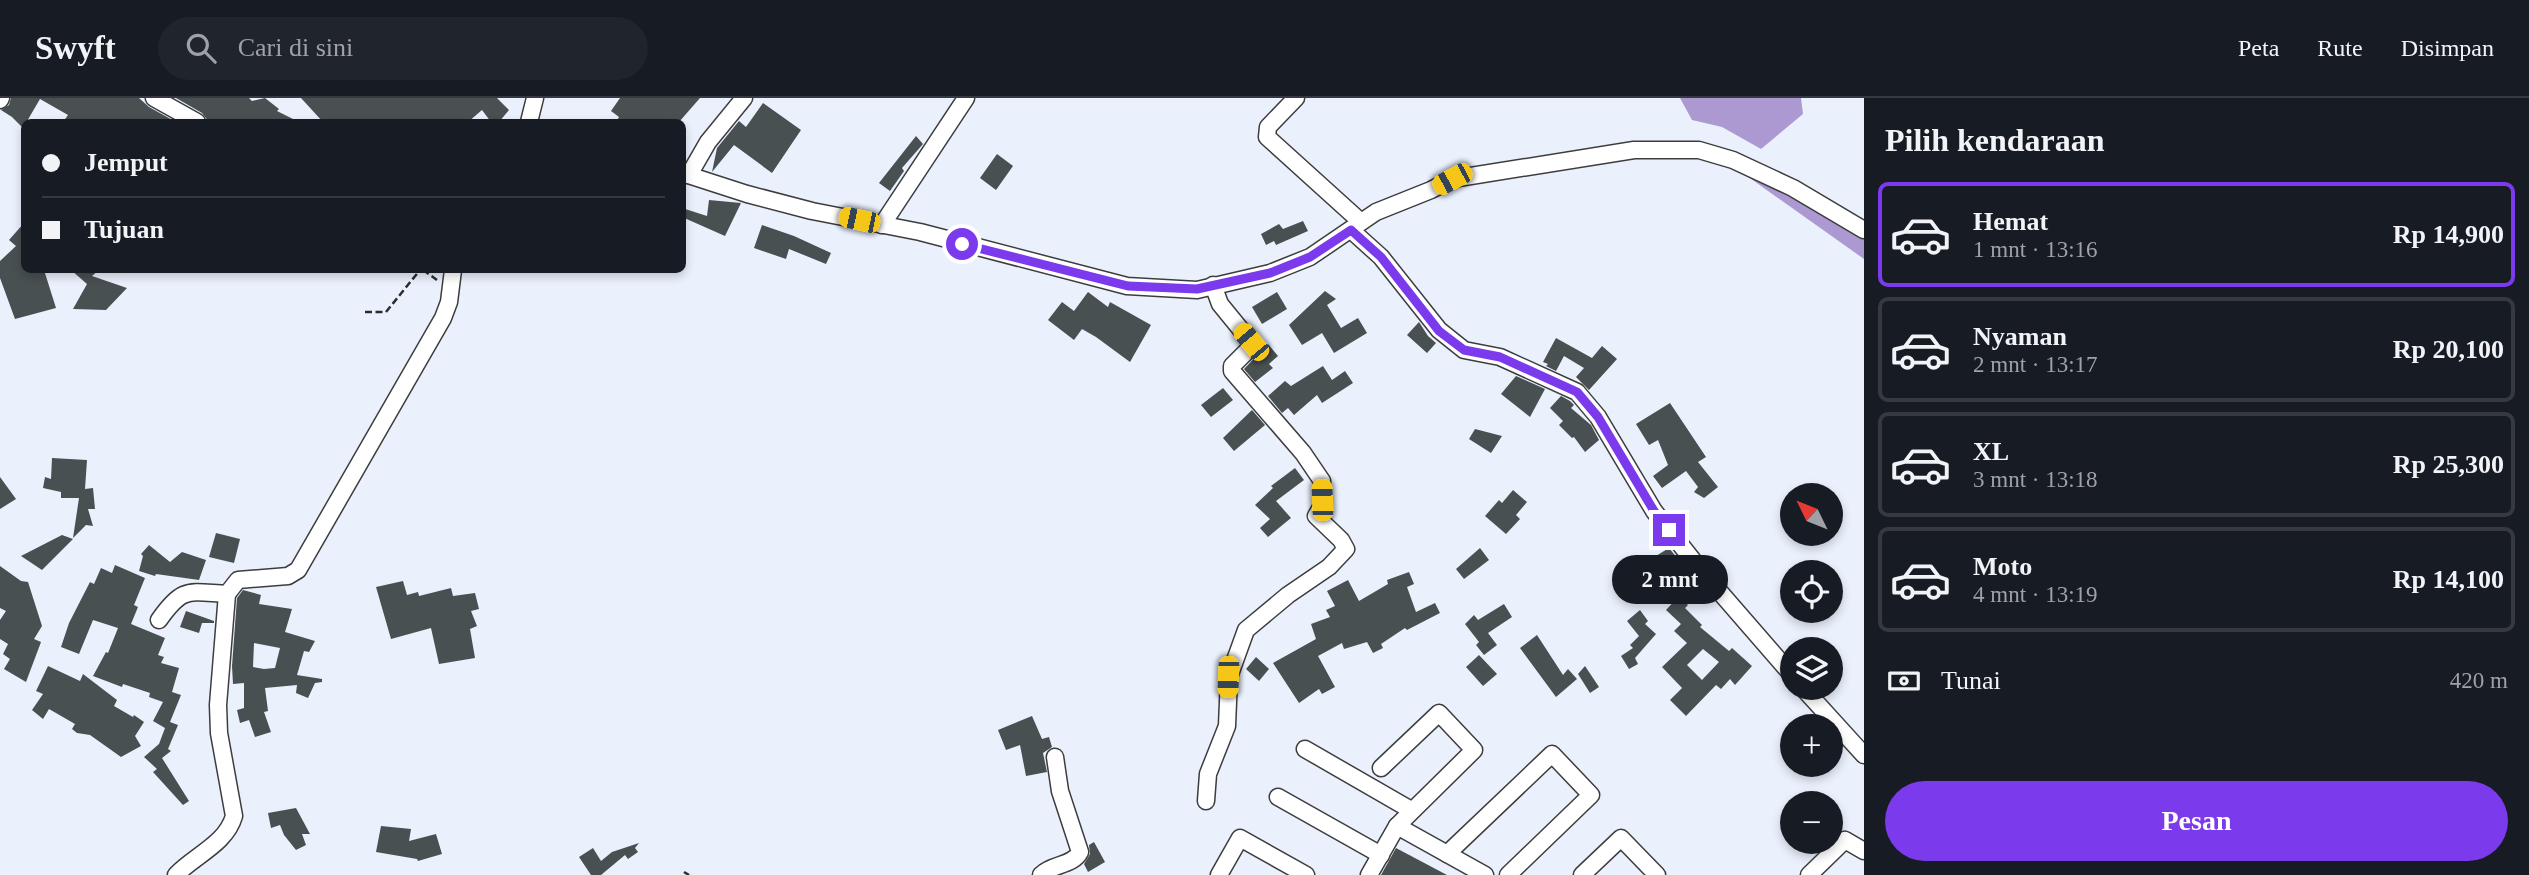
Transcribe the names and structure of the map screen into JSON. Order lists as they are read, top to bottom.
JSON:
{
  "north": "top left",
  "page": {
    "header": "Swyft",
    "search": "Cari di sini",
    "nav": ["Peta", "Rute", "Disimpan"],
    "heading": "Pilih kendaraan",
    "banner": ["Jemput", "Tujuan"],
    "list": [
      {
        "name": "Hemat",
        "note": "1 mnt · 13:16",
        "value": "Rp 14,900"
      },
      {
        "name": "Nyaman",
        "note": "2 mnt · 13:17",
        "value": "Rp 20,100"
      },
      {
        "name": "XL",
        "note": "3 mnt · 13:18",
        "value": "Rp 25,300"
      },
      {
        "name": "Moto",
        "note": "4 mnt · 13:19",
        "value": "Rp 14,100"
      }
    ],
    "map_buttons": ["+", "−"],
    "bubble": "2 mnt",
    "pay": ["Tunai", "420 m"],
    "buttons": "Pesan"
  }
}
